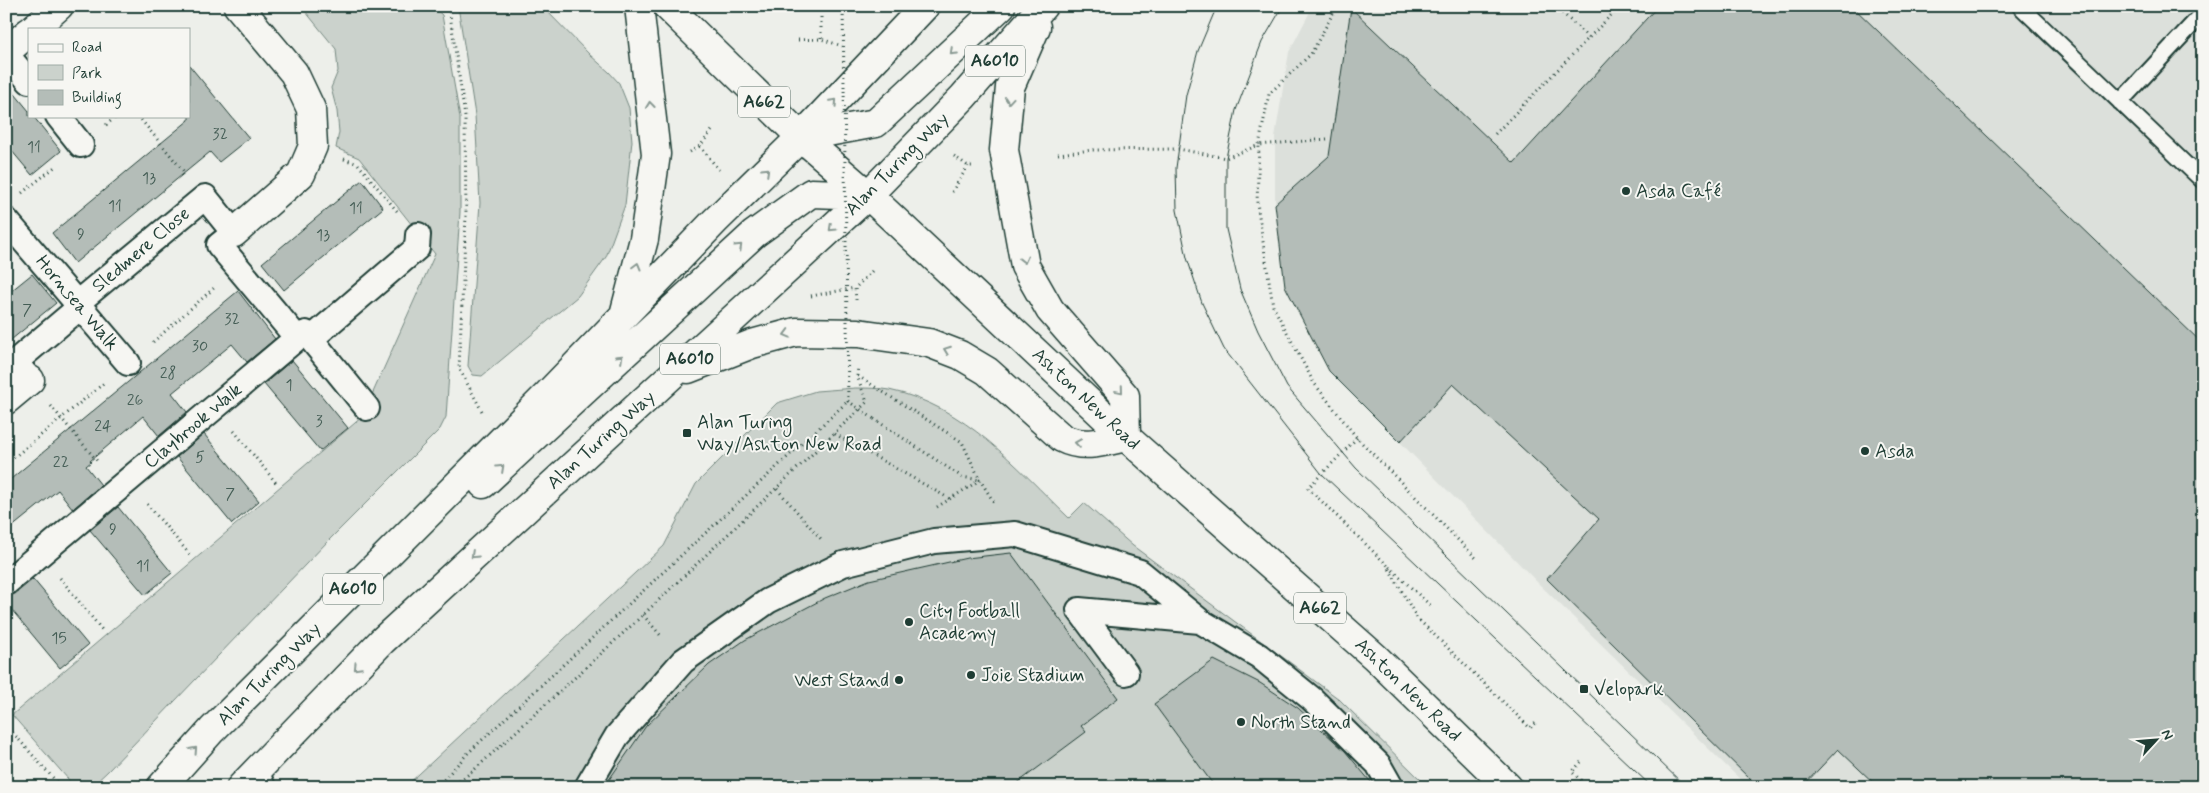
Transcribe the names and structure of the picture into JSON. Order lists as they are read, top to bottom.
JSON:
{
  "streets": {
    "main road": [
      "A6010",
      "A662",
      "Alan Turing Way",
      "Ashton New Road"
    ],
    "street": ["Sledmere Close", "Hornsea Walk", "Claybrook Walk"]
  },
  "crossings": [
    ["Alan Turing Way", "Ashton New Road"],
    ["Sledmere Close", "Hornsea Walk"]
  ],
  "places": {
    "other": [
      "Asda Café",
      "Asda",
      "City Football Academy",
      "Joie Stadium",
      "West Stand",
      "North Stand"
    ],
    "transit": ["Alan Turing Way/Ashton New Road", "Velopark"]
  },
  "house_numbers": [
    "32",
    "11",
    "13",
    "11",
    "11",
    "9",
    "13",
    "7",
    "32",
    "30",
    "28",
    "1",
    "26",
    "3",
    "24",
    "5",
    "22",
    "7",
    "9",
    "11",
    "15"
  ],
  "legend": ["Road", "Park", "Building"],
  "north": "top right"
}
